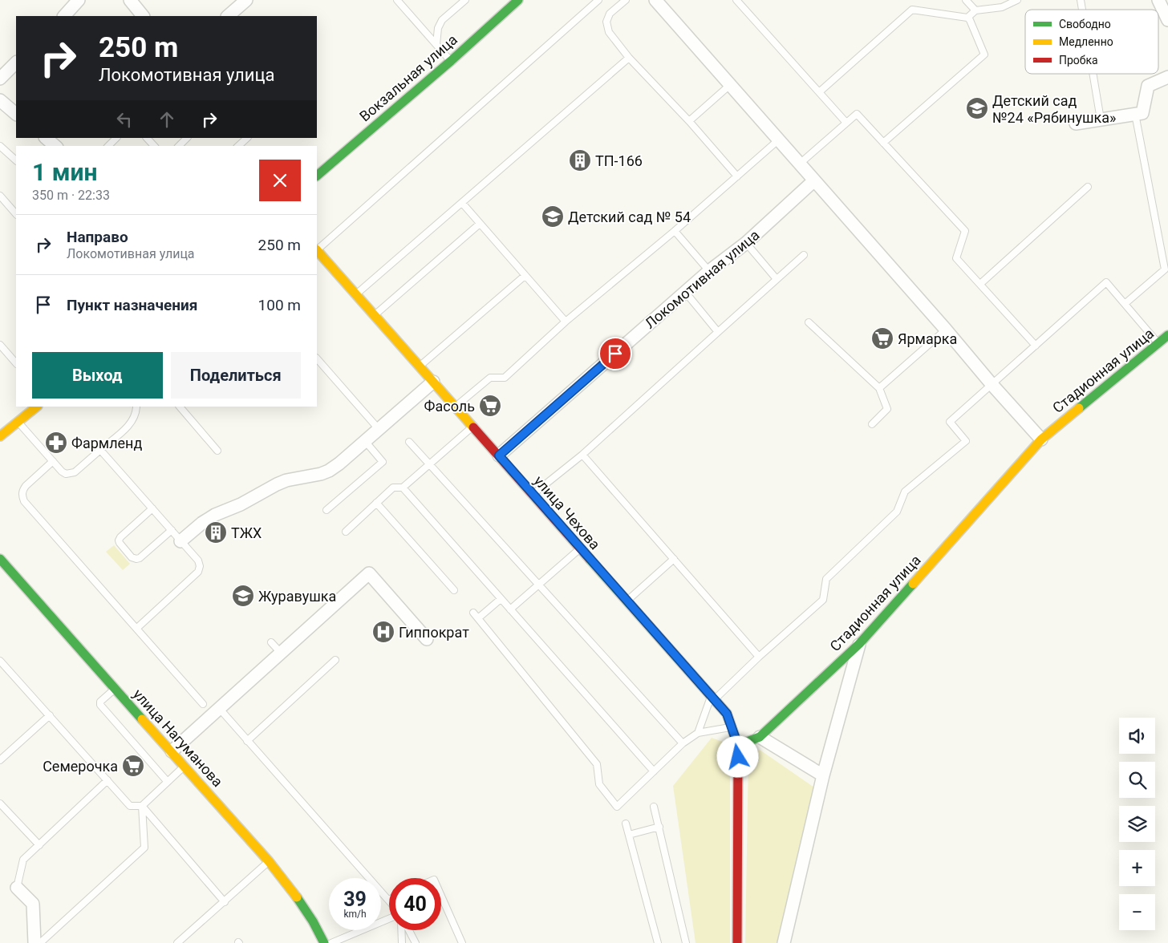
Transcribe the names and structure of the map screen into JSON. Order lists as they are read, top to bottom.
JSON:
{
  "streets": {
    "street": [
      "Вокзальная улица",
      "Локомотивная улица",
      "Стадионная улица",
      "улица Чехова",
      "улица Нагуманова"
    ]
  },
  "crossings": [
    ["Локомотивная улица", "улица Чехова"],
    ["Стадионная улица", "улица Чехова"]
  ],
  "places": {
    "school or university": ["Детский сад №24 «Рябинушка»", "Детский сад № 54", "Журавушка"],
    "building": ["ТП-166", "ТЖХ"],
    "supermarket": ["Ярмарка", "Фасоль", "Семерочка"],
    "pharmacy": ["Фармленд"],
    "hospital": ["Гиппократ"]
  },
  "legend": ["Свободно", "Медленно", "Пробка"],
  "page": {
    "turn": ["250 m", "Локомотивная улица"],
    "heading": ["1 мин", "350 m · 22:33"],
    "list": [
      {
        "name": "Направо",
        "note": "Локомотивная улица",
        "value": "250 m"
      },
      {
        "name": "Пункт назначения",
        "value": "100 m"
      }
    ],
    "buttons": ["Выход", "Поделиться"],
    "map_buttons": ["+", "−"],
    "speed": "39 km/h",
    "limit": "40"
  }
}
